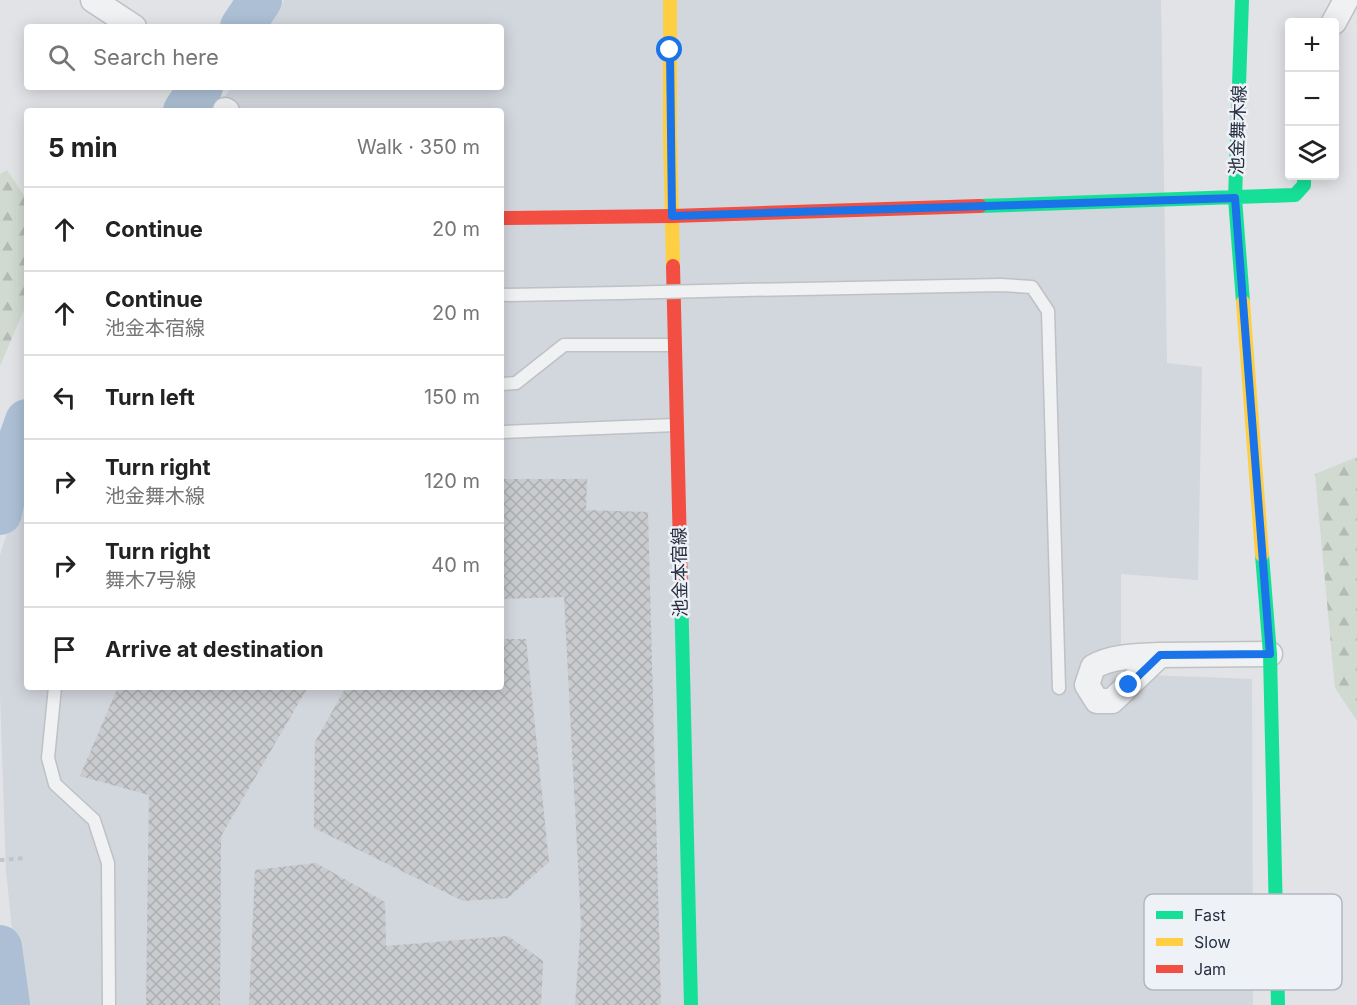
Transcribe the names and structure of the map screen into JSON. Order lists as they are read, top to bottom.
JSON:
{
  "streets": {
    "street": ["池金舞木線", "池金本宿線"]
  },
  "legend": ["Fast", "Slow", "Jam"],
  "page": {
    "map_buttons": ["+", "−"],
    "search": "Search here",
    "heading": ["5 min", "Walk · 350 m"],
    "list": [
      ["Continue", "20 m"],
      ["Continue", "池金本宿線", "20 m"],
      ["Turn left", "150 m"],
      ["Turn right", "池金舞木線", "120 m"],
      ["Turn right", "舞木7号線", "40 m"],
      "Arrive at destination"
    ]
  }
}
